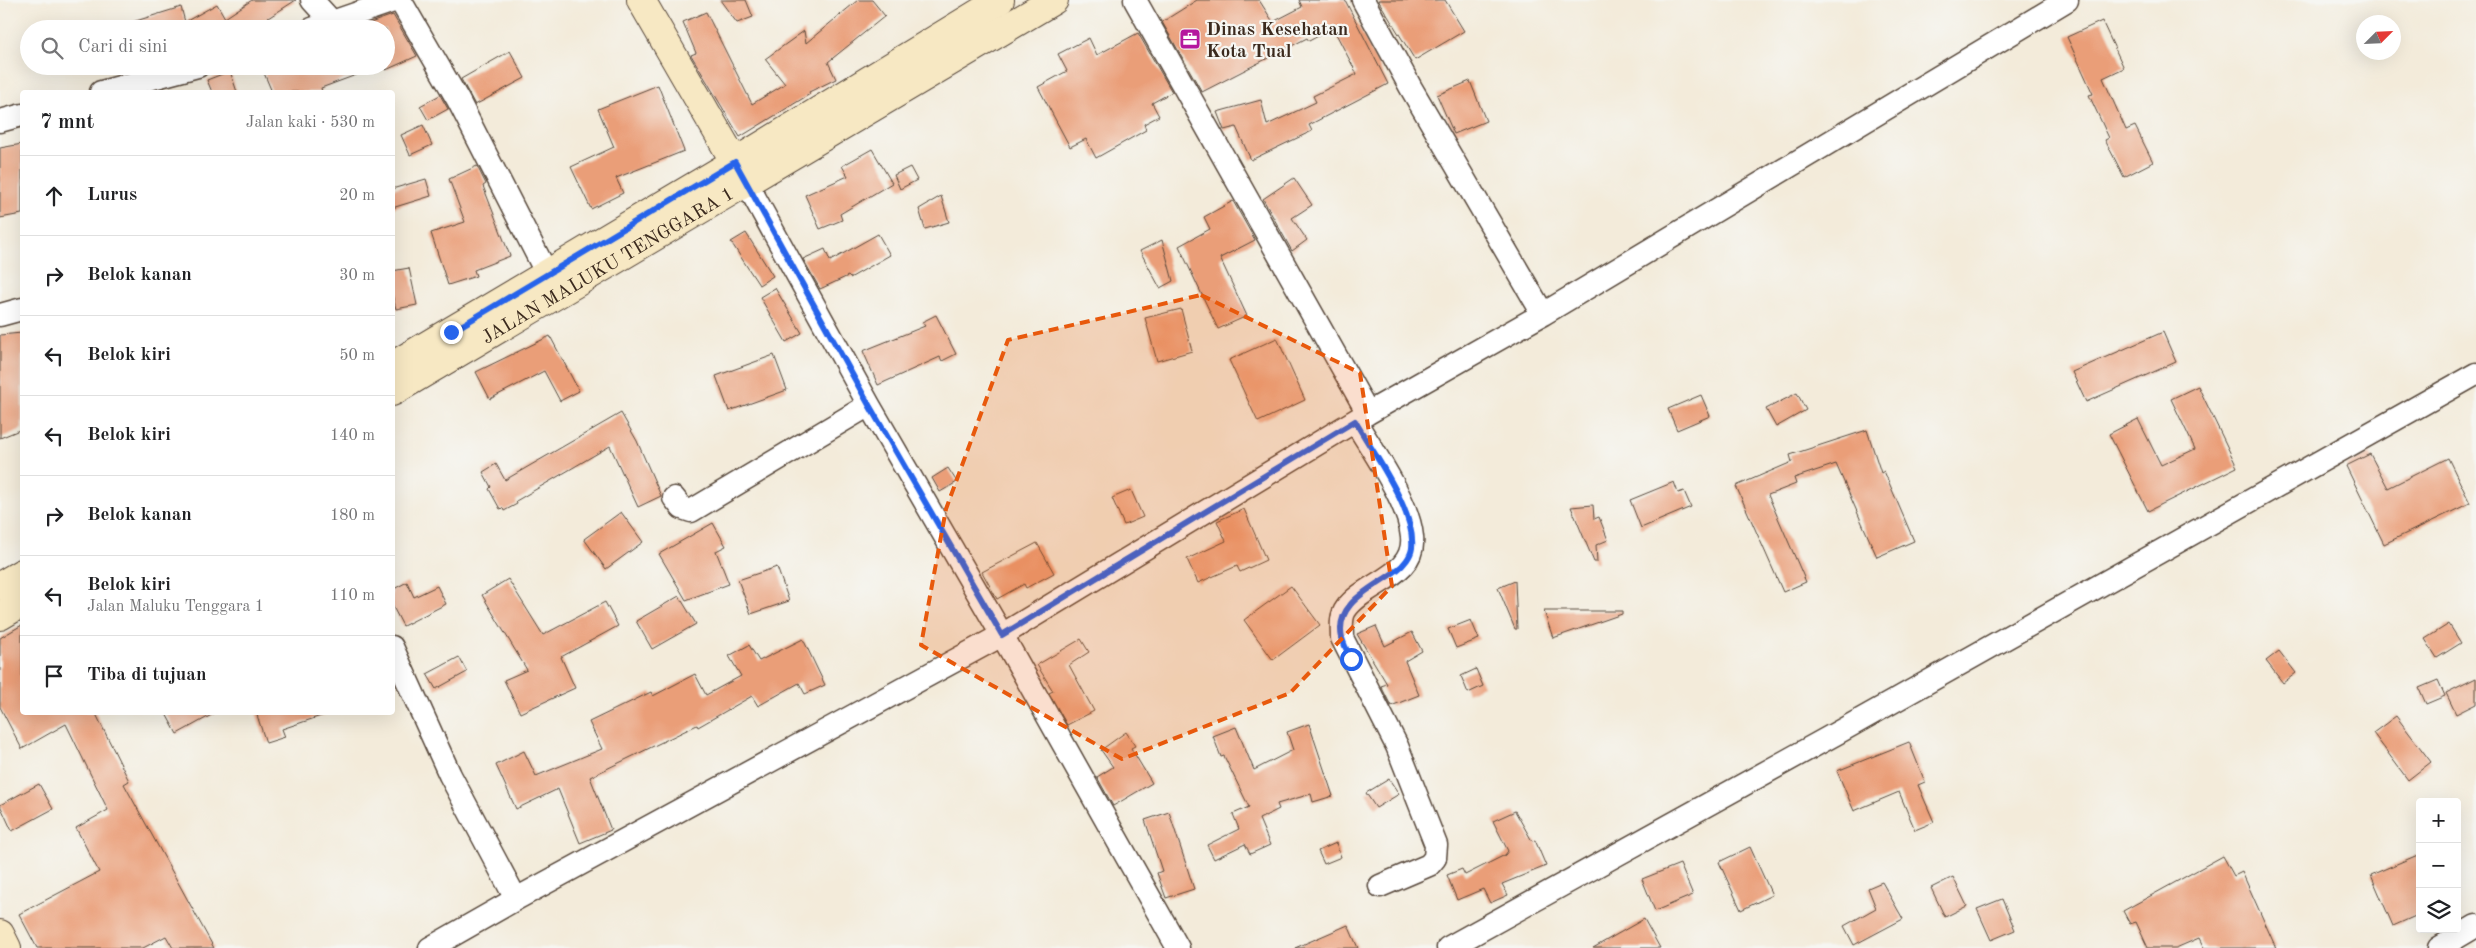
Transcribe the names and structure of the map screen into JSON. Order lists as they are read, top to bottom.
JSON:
{
  "streets": {
    "main road": ["JALAN MALUKU TENGGARA 1"]
  },
  "places": {
    "office": ["Dinas Kesehatan Kota Tual"]
  },
  "north": "top right",
  "page": {
    "search": "Cari di sini",
    "heading": ["7 mnt", "Jalan kaki · 530 m"],
    "list": [
      ["Lurus", "20 m"],
      ["Belok kanan", "30 m"],
      ["Belok kiri", "50 m"],
      ["Belok kiri", "140 m"],
      ["Belok kanan", "180 m"],
      ["Belok kiri", "Jalan Maluku Tenggara 1", "110 m"],
      "Tiba di tujuan"
    ],
    "map_buttons": ["+", "−"]
  }
}
